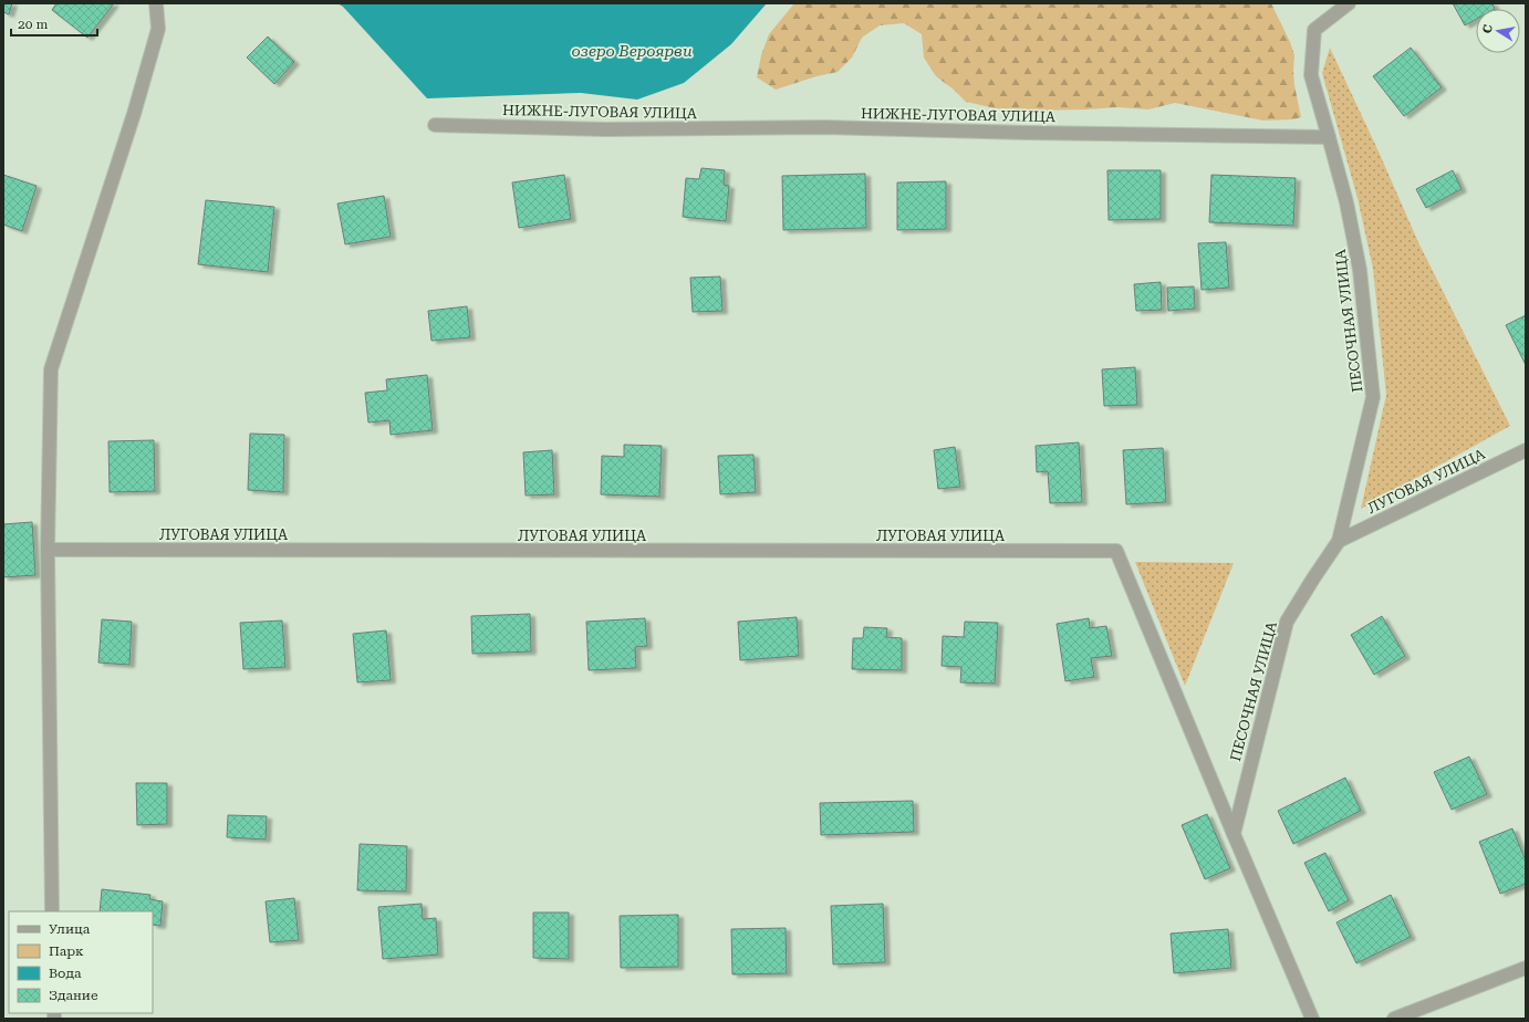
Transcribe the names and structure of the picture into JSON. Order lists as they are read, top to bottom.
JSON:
{
  "streets": {
    "street": ["НИЖНЕ-ЛУГОВАЯ УЛИЦА", "ПЕСОЧНАЯ УЛИЦА", "ЛУГОВАЯ УЛИЦА"]
  },
  "crossings": [
    ["НИЖНЕ-ЛУГОВАЯ УЛИЦА", "ПЕСОЧНАЯ УЛИЦА"],
    ["ПЕСОЧНАЯ УЛИЦА", "ЛУГОВАЯ УЛИЦА"]
  ],
  "water": ["озеро Вероярви"],
  "legend": [
    "Улица",
    "Парк",
    "Вода",
    "Здание"
  ],
  "scale_bar": "20 m",
  "north": "left"
}
